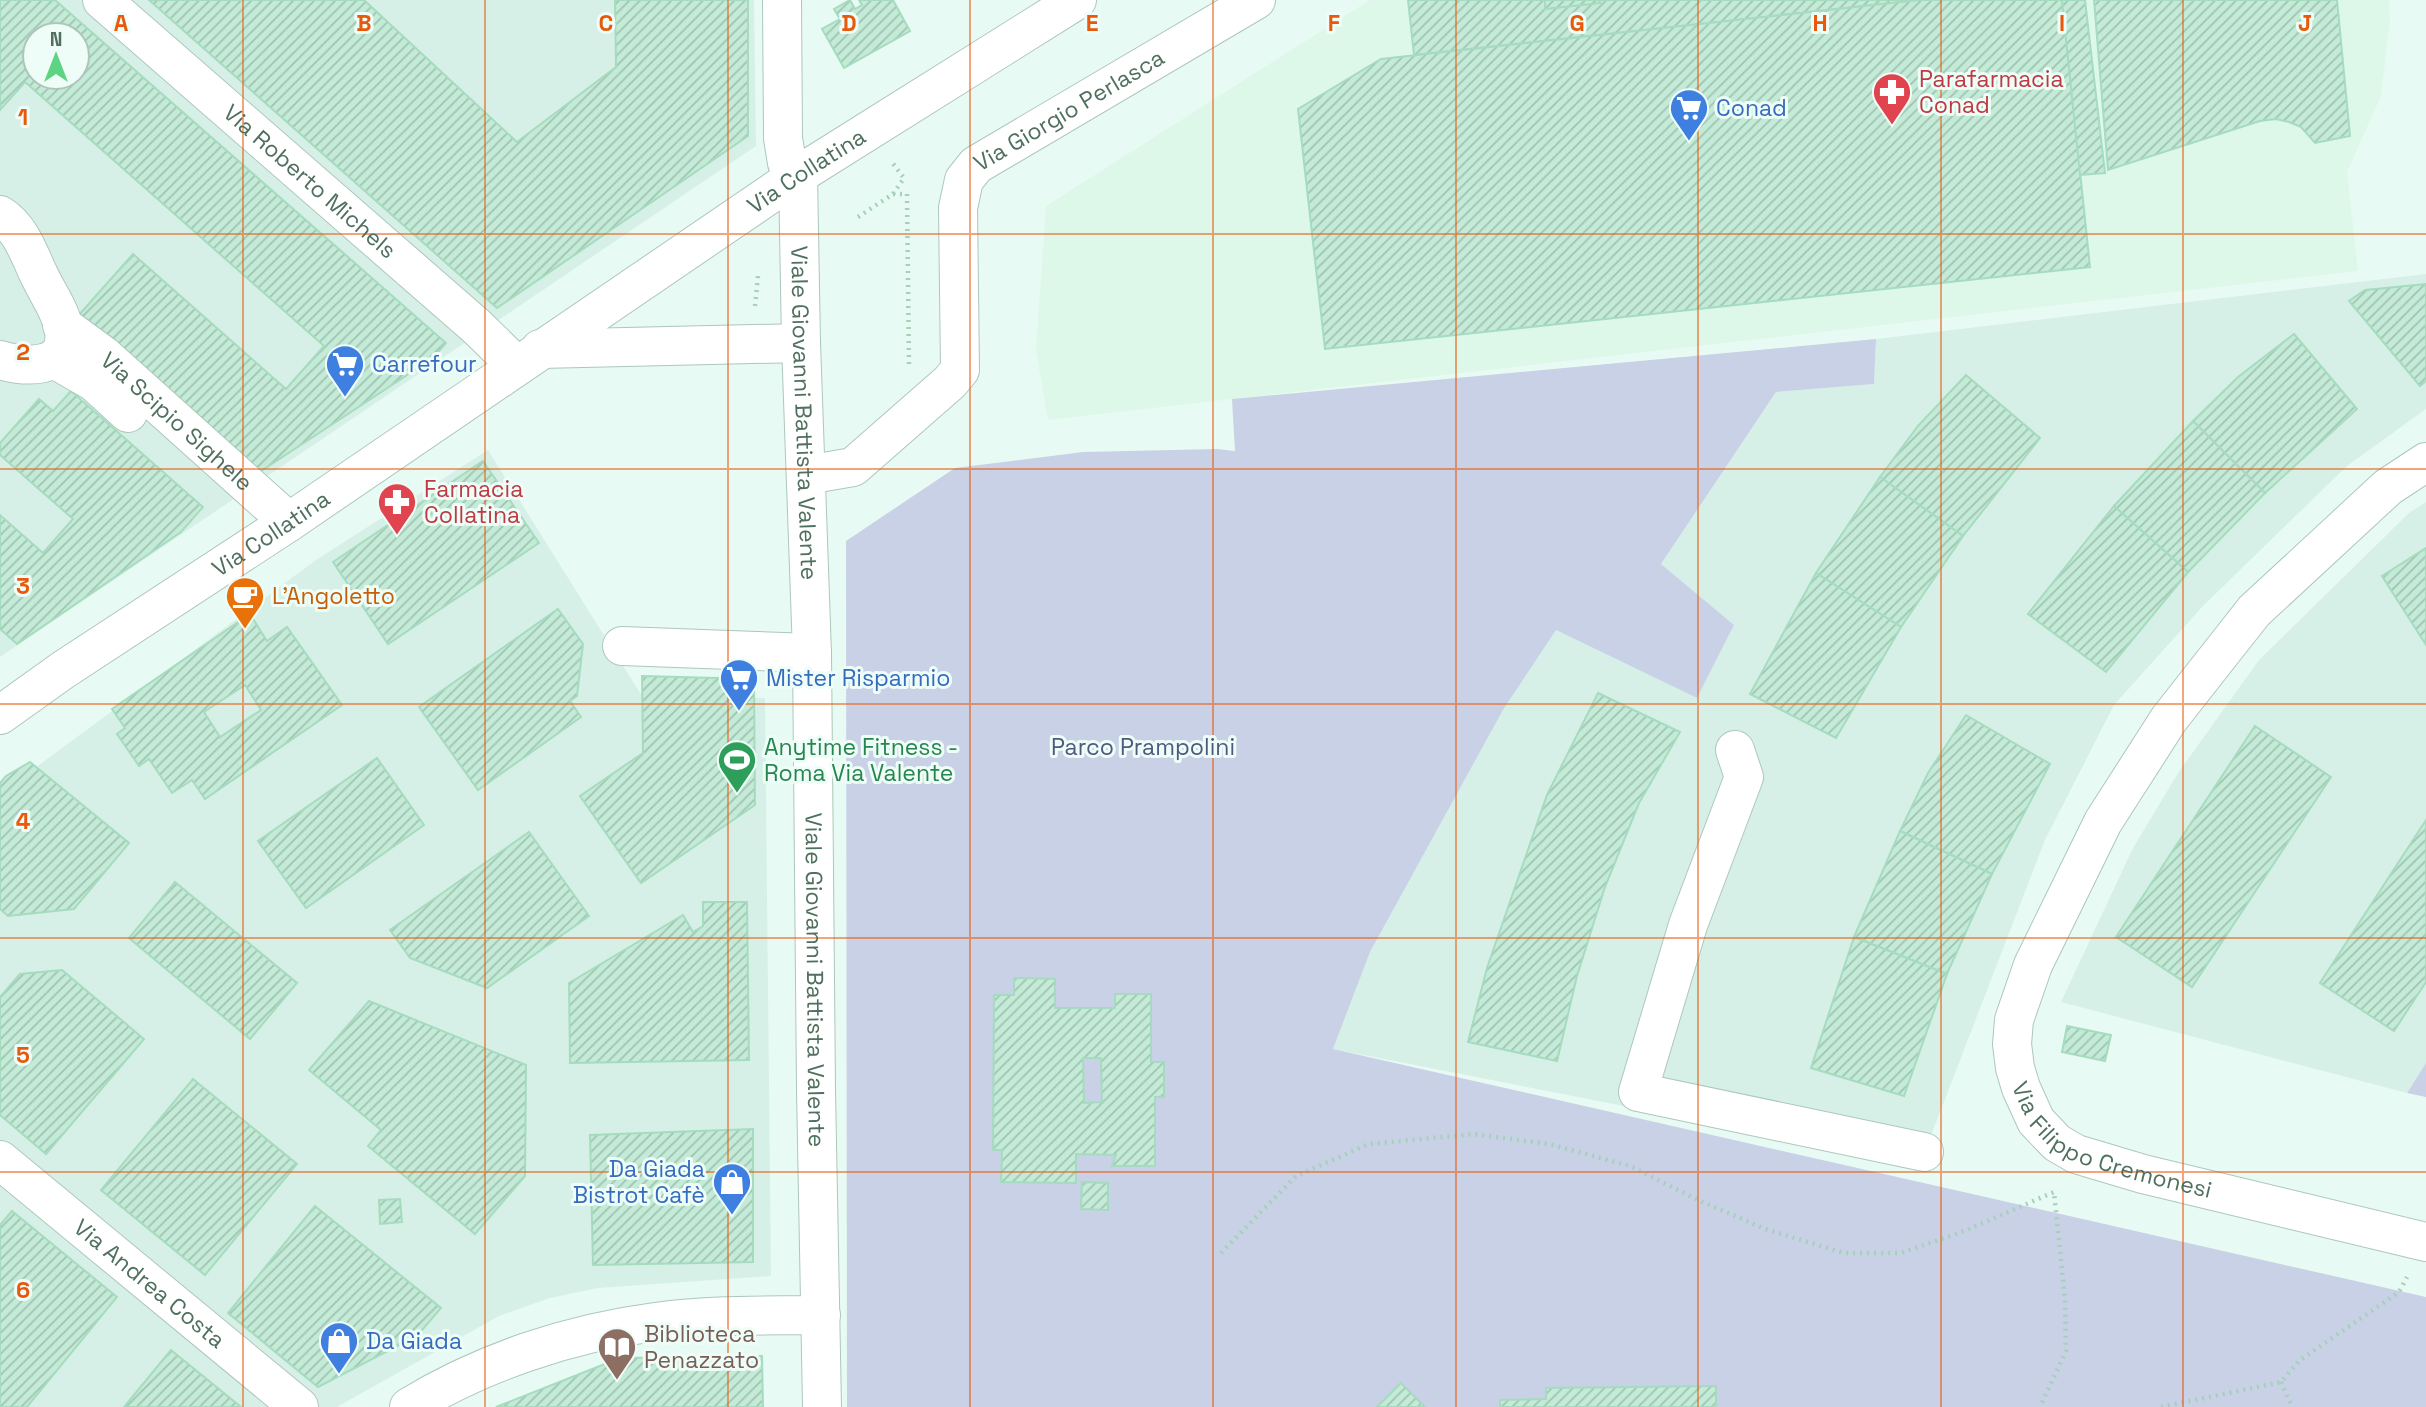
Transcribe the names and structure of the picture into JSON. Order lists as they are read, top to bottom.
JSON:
{
  "streets": {
    "street": [
      "Via Giorgio Perlasca",
      "Via Collatina",
      "Via Roberto Michels",
      "Viale Giovanni Battista Valente",
      "Via Scipio Sighele",
      "Via Filippo Cremonesi",
      "Via Andrea Costa"
    ]
  },
  "crossings": [
    ["Via Giorgio Perlasca", "Viale Giovanni Battista Valente"],
    ["Via Collatina", "Via Roberto Michels"],
    ["Via Collatina", "Viale Giovanni Battista Valente"],
    ["Via Collatina", "Via Scipio Sighele"]
  ],
  "parks": ["Parco Prampolini"],
  "places": {
    "pharmacy": ["Parafarmacia Conad", "Farmacia Collatina"],
    "supermarket": ["Conad", "Carrefour", "Mister Risparmio"],
    "cafe": ["L'Angoletto"],
    "sports": ["Anytime Fitness - Roma Via Valente"],
    "shop": ["Da Giada Bistrot Cafè", "Da Giada"],
    "library": ["Biblioteca Penazzato"]
  },
  "north": "top",
  "grid": {
    "columns": [
      "A",
      "B",
      "C",
      "D",
      "E",
      "F",
      "G",
      "H",
      "I",
      "J"
    ],
    "rows": [
      "1",
      "2",
      "3",
      "4",
      "5",
      "6"
    ]
  }
}
